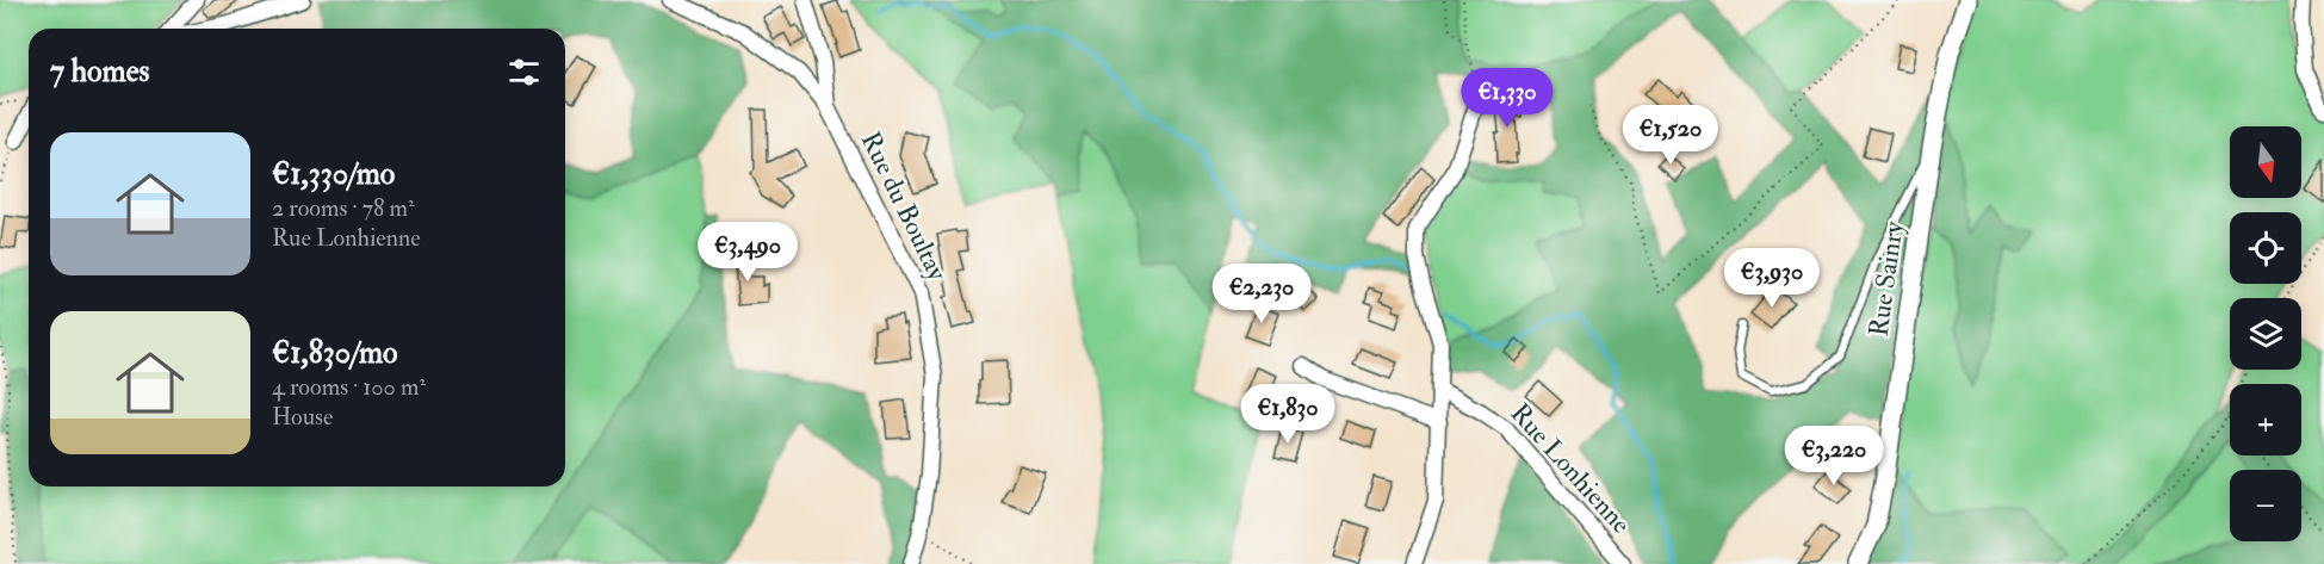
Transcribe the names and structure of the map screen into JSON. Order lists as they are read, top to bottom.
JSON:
{
  "streets": {
    "street": ["Rue du Boultay", "Rue Sainry", "Rue Lonhienne"]
  },
  "north": "bottom",
  "page": {
    "heading": "7 homes",
    "price": [
      "€1,330",
      "€1,520",
      "€3,490",
      "€3,930",
      "€2,230",
      "€1,830",
      "€3,220"
    ],
    "list": [
      {
        "name": "€1,330/mo",
        "note": "2 rooms · 78 m² · Rue Lonhienne"
      },
      {
        "name": "€1,830/mo",
        "note": "4 rooms · 100 m² · House"
      }
    ],
    "map_buttons": ["+", "−"]
  }
}
